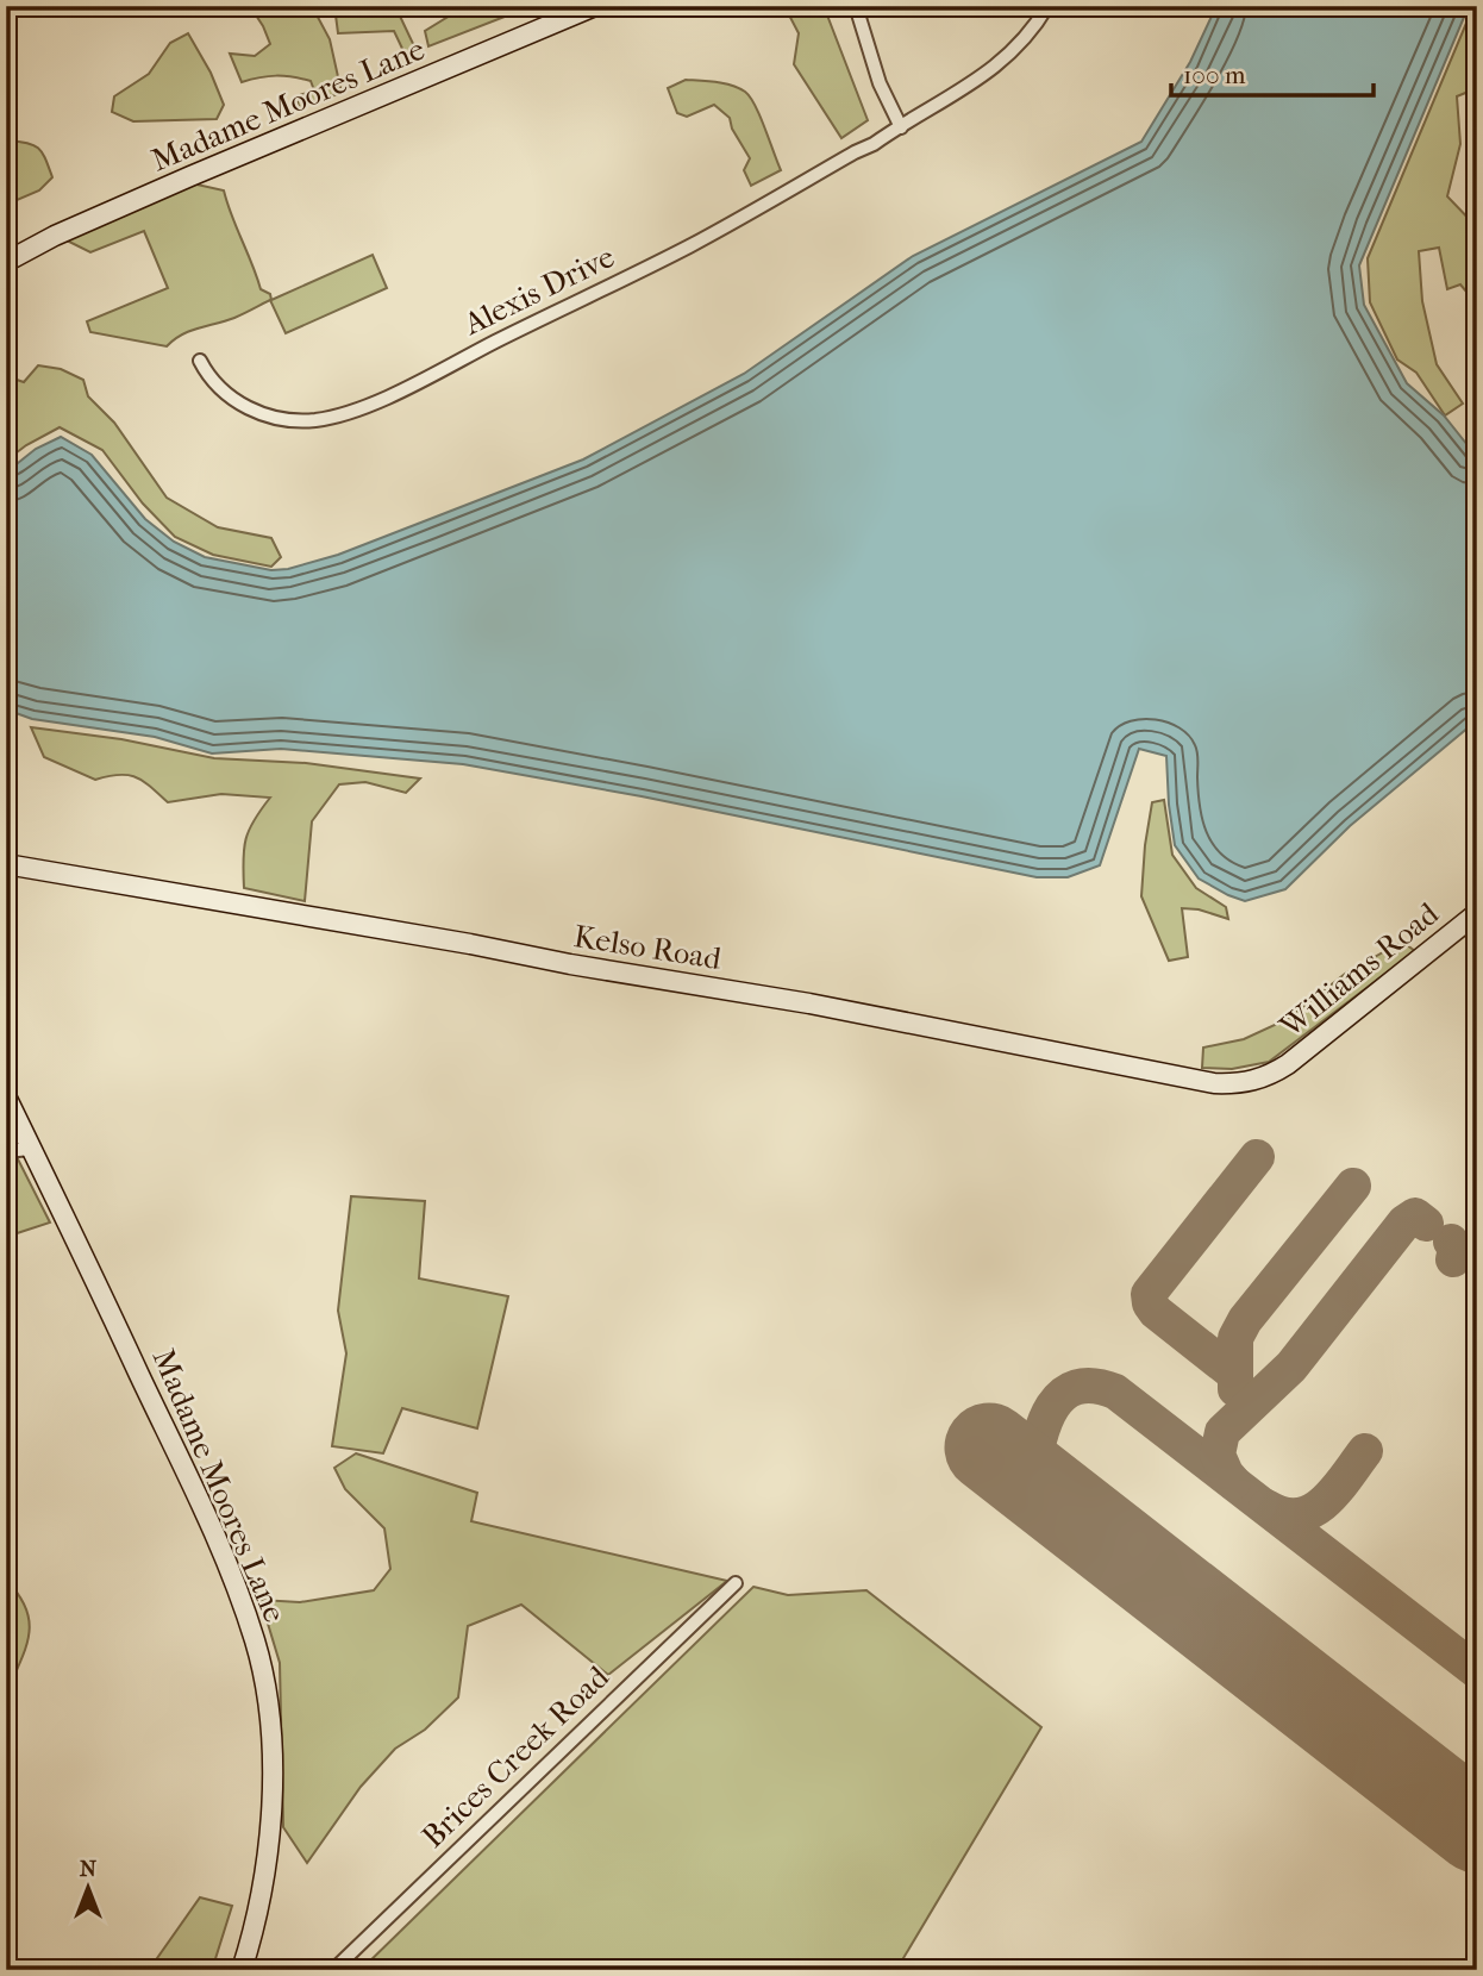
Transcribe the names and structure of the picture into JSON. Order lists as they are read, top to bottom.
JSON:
{
  "streets": {
    "street": [
      "Madame Moores Lane",
      "Alexis Drive",
      "Kelso Road",
      "Williams Road",
      "Brices Creek Road"
    ]
  },
  "crossings": [
    ["Kelso Road", "Williams Road"]
  ],
  "scale_bar": "100 m",
  "north": "top"
}
